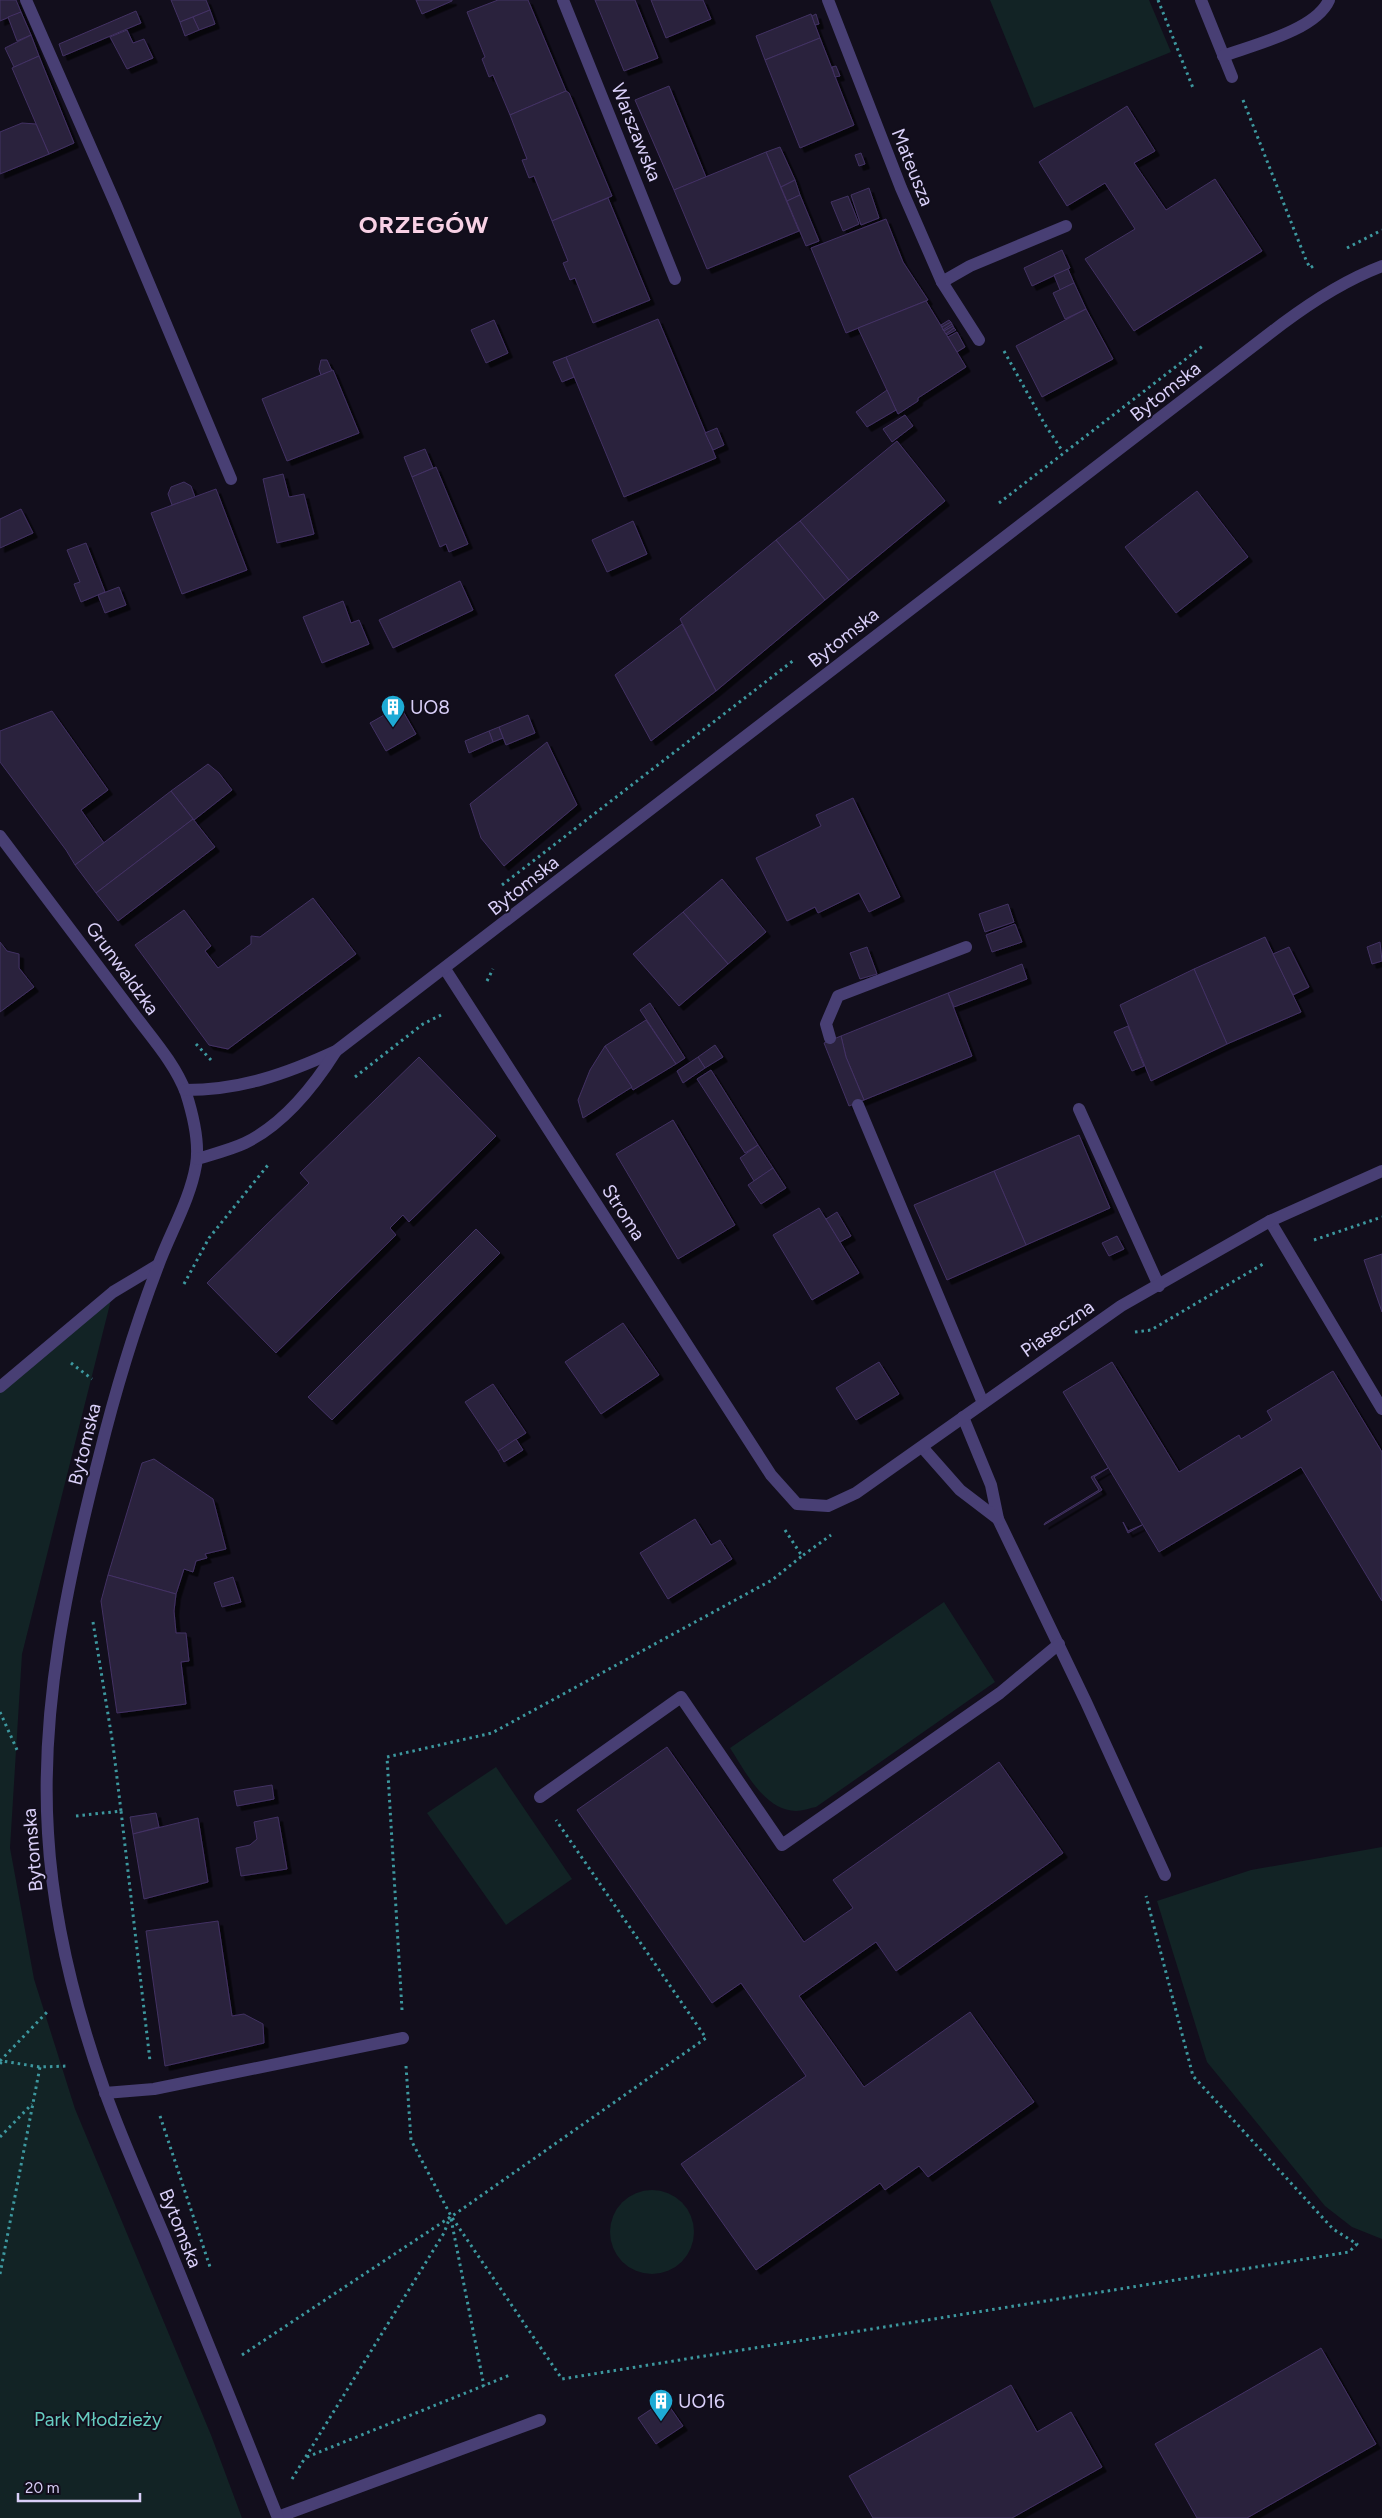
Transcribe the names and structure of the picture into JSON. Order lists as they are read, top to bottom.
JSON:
{
  "streets": {
    "street": [
      "Warszawska",
      "Mateusza",
      "Bytomska",
      "Grunwaldzka",
      "Stroma",
      "Piaseczna"
    ]
  },
  "crossings": [
    ["Bytomska", "Grunwaldzka"],
    ["Bytomska", "Stroma"],
    ["Stroma", "Piaseczna"]
  ],
  "districts": ["ORZEGÓW"],
  "parks": ["Park Młodzieży"],
  "places": {
    "building": ["UO8", "UO16"]
  },
  "scale_bar": "20 m"
}
